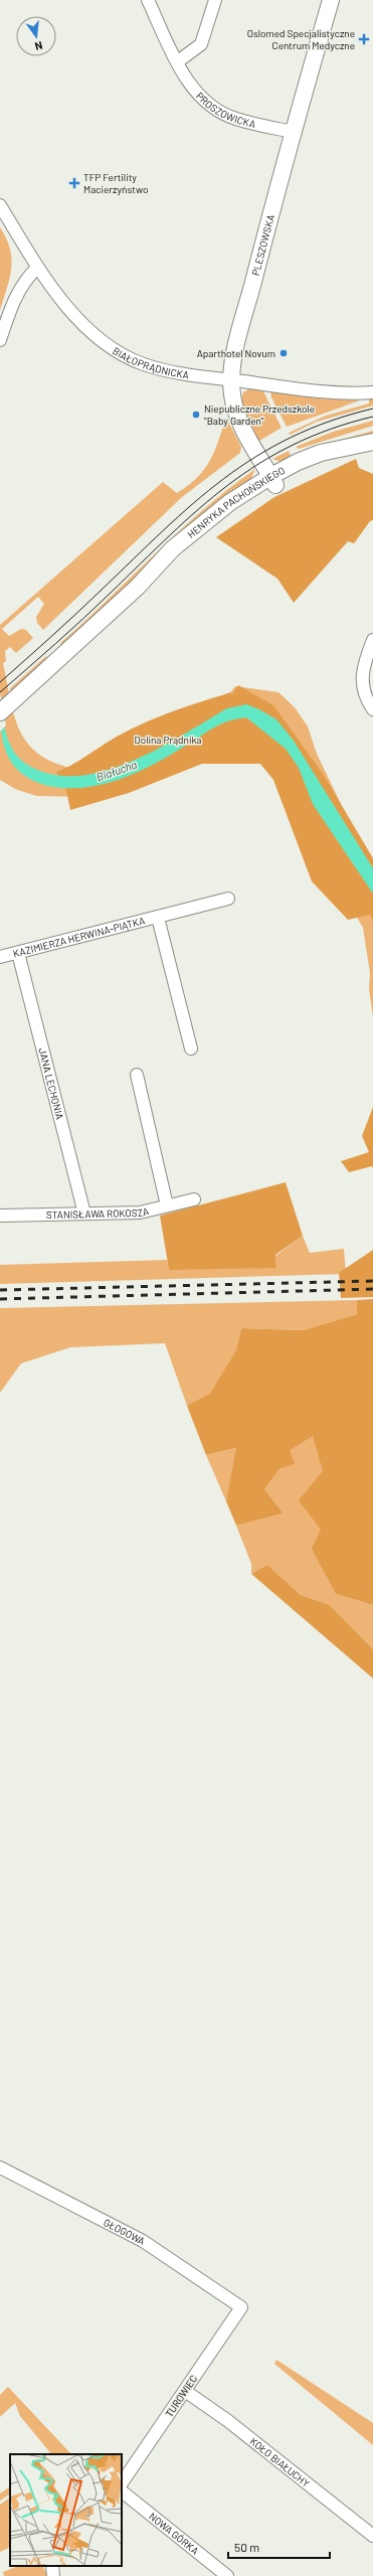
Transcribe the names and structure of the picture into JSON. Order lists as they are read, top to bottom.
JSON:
{
  "streets": {
    "street": [
      "PROSZOWICKA",
      "PLESZOWSKA",
      "BIAŁOPRĄDNICKA",
      "HENRYKA PACHOŃSKIEGO",
      "KAZIMIERZA HERWINA-PIĄTKA",
      "JANA LECHONIA",
      "STANISŁAWA ROKOSZA",
      "GŁOGOWA",
      "TUROWIEC",
      "KOŁO BIAŁUCHY",
      "NOWA GÓRKA"
    ]
  },
  "crossings": [
    ["PROSZOWICKA", "PLESZOWSKA"],
    ["PLESZOWSKA", "BIAŁOPRĄDNICKA"],
    ["PLESZOWSKA", "HENRYKA PACHOŃSKIEGO"],
    ["KAZIMIERZA HERWINA-PIĄTKA", "JANA LECHONIA"],
    ["JANA LECHONIA", "STANISŁAWA ROKOSZA"],
    ["GŁOGOWA", "TUROWIEC"],
    ["TUROWIEC", "KOŁO BIAŁUCHY"]
  ],
  "water": ["Białucha"],
  "parks": ["Dolina Prądnika"],
  "places": {
    "health": ["Oslomed Specjalistyczne Centrum Medyczne", "TFP Fertility Macierzyństwo"],
    "other": ["Aparthotel Novum", "Niepubliczne Przedszkole \"Baby Garden\""]
  },
  "scale_bar": "50 m",
  "north": "bottom"
}
